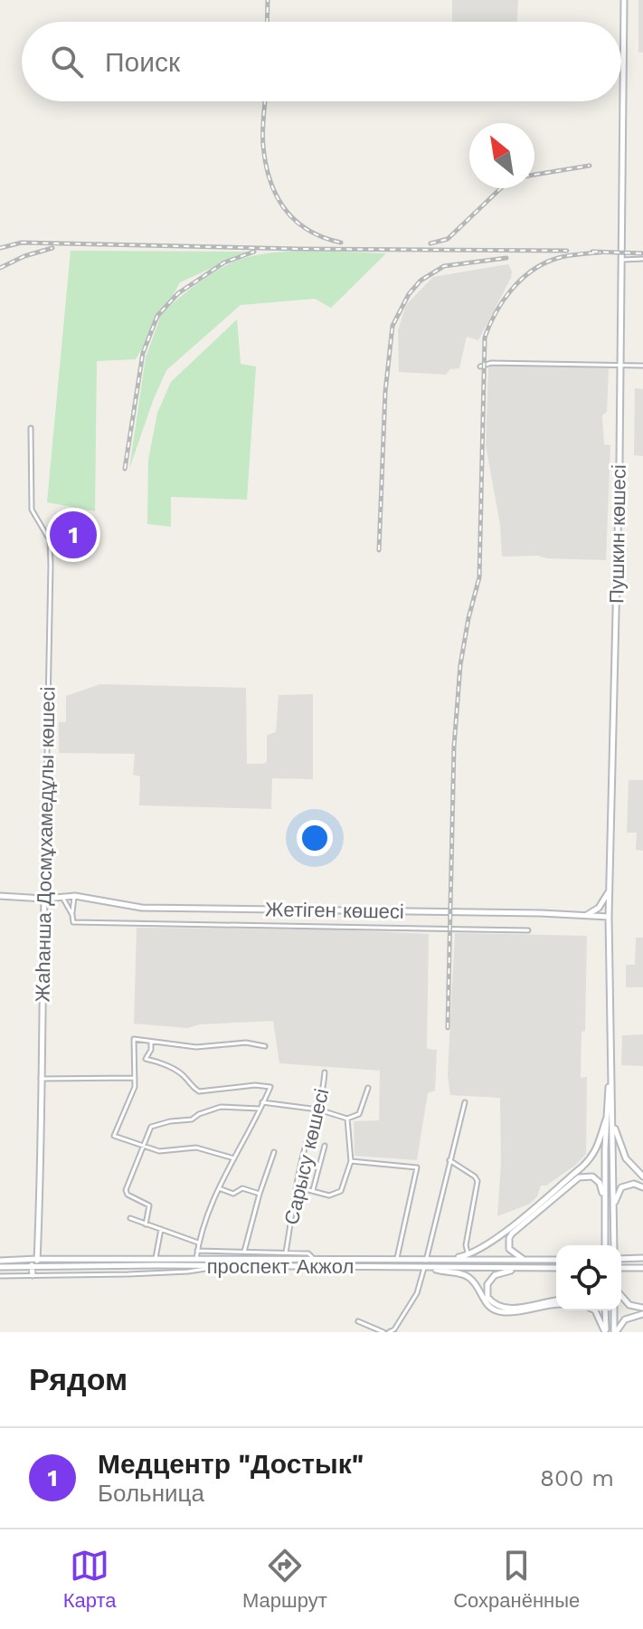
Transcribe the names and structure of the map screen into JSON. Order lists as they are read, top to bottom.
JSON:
{
  "streets": {
    "main road": [
      "Пушкин көшесі",
      "Жаһанша Досмұхамедұлы көшесі",
      "Жетіген көшесі",
      "проспект Акжол"
    ],
    "street": ["Сарысу көшесі"]
  },
  "crossings": [
    ["Пушкин көшесі", "Жетіген көшесі"],
    ["Жаһанша Досмұхамедұлы көшесі", "Жетіген көшесі"],
    ["Жаһанша Досмұхамедұлы көшесі", "проспект Акжол"],
    ["Сарысу көшесі", "проспект Акжол"]
  ],
  "north": "top left",
  "page": {
    "search": "Поиск",
    "pins": "1",
    "heading": "Рядом",
    "list": [
      {
        "mark": "1",
        "name": "Медцентр \"Достык\"",
        "note": "Больница",
        "value": "800 m"
      }
    ],
    "nav": ["Карта", "Маршрут", "Сохранённые"]
  }
}
